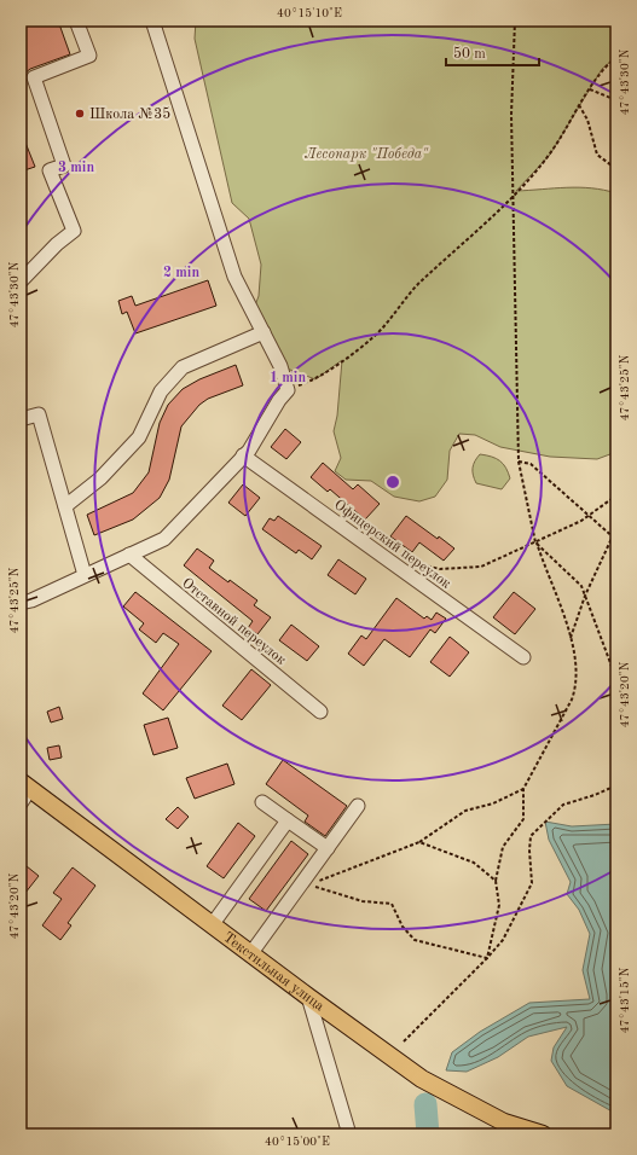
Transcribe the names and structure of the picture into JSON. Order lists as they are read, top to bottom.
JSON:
{
  "streets": {
    "main road": ["Текстильная улица"],
    "street": ["Офицерский переулок", "Отставной переулок"]
  },
  "parks": ["Лесопарк \"Победа\""],
  "places": ["Школа №35"],
  "scale_bar": "50 m",
  "coordinates": [
    "40°15'10\"E",
    "47°43'30\"N",
    "47°43'25\"N",
    "47°43'20\"N",
    "47°43'15\"N",
    "40°15'00\"E"
  ],
  "rings": ["3 min", "2 min", "1 min"]
}
